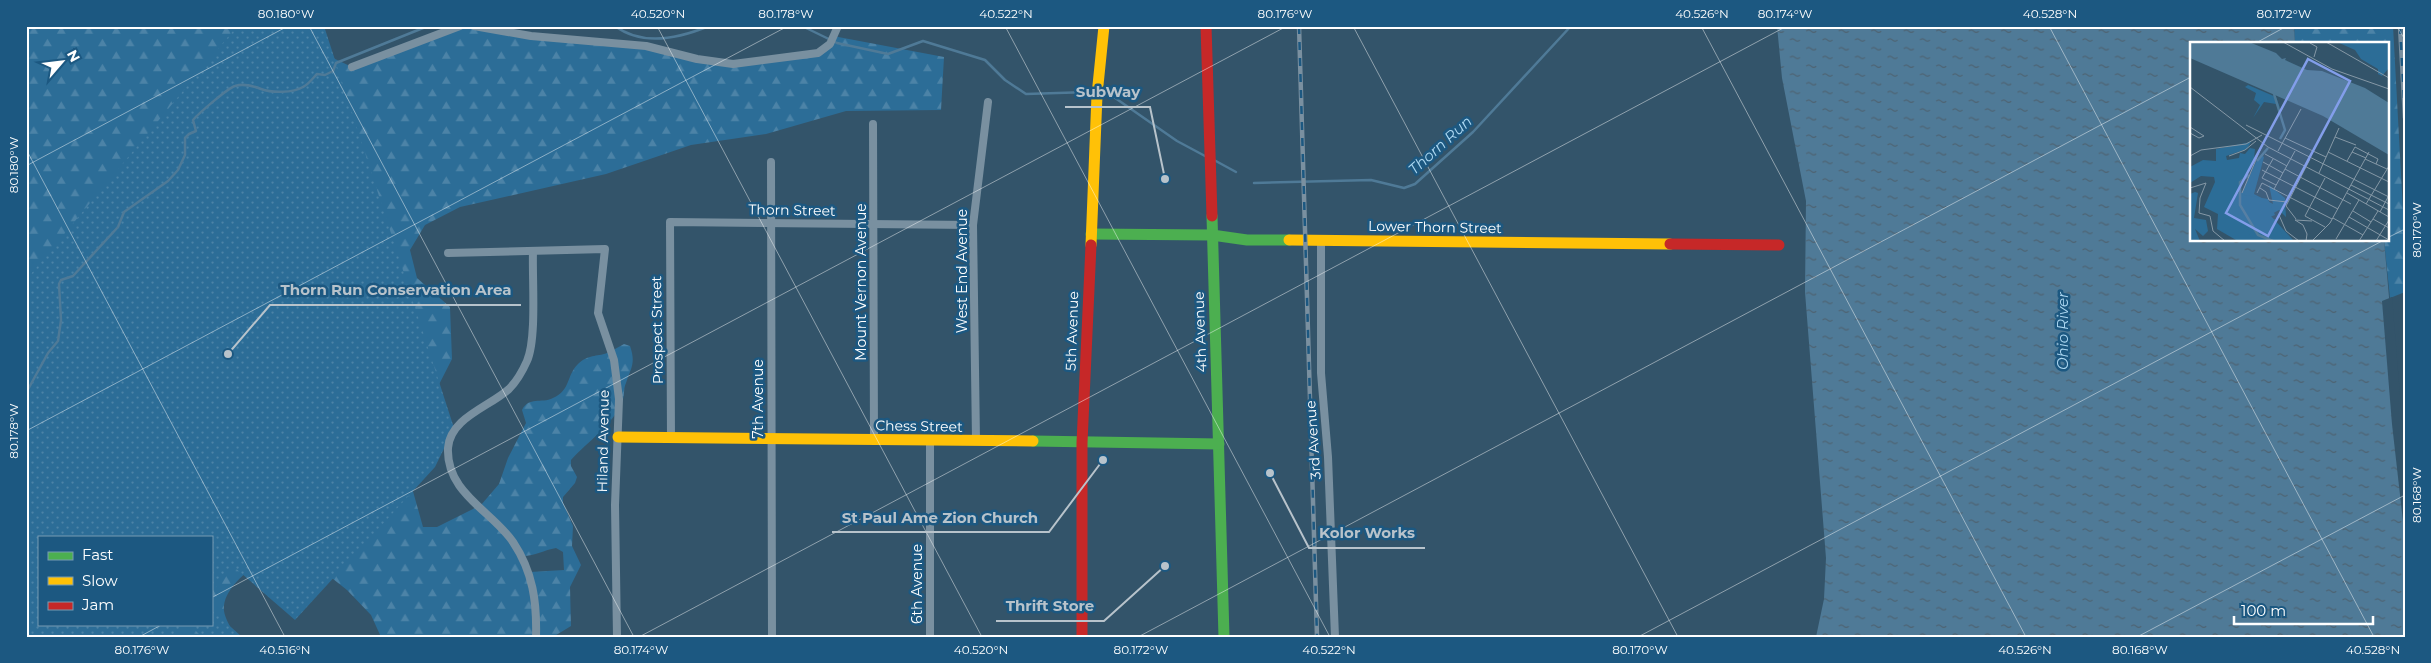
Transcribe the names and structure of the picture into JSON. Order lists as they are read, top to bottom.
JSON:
{
  "streets": {
    "street": [
      "Thorn Street",
      "Lower Thorn Street",
      "West End Avenue",
      "Mount Vernon Avenue",
      "Prospect Street",
      "5th Avenue",
      "4th Avenue",
      "7th Avenue",
      "Chess Street",
      "3rd Avenue",
      "Hiland Avenue",
      "6th Avenue"
    ]
  },
  "crossings": [
    ["Thorn Street", "West End Avenue"],
    ["Thorn Street", "Mount Vernon Avenue"],
    ["Thorn Street", "Prospect Street"],
    ["Thorn Street", "7th Avenue"],
    ["Lower Thorn Street", "5th Avenue"],
    ["Lower Thorn Street", "4th Avenue"],
    ["Lower Thorn Street", "3rd Avenue"],
    ["West End Avenue", "Chess Street"],
    ["Mount Vernon Avenue", "Chess Street"],
    ["Prospect Street", "Chess Street"],
    ["5th Avenue", "Chess Street"],
    ["4th Avenue", "Chess Street"],
    ["7th Avenue", "Chess Street"],
    ["Chess Street", "Hiland Avenue"],
    ["Chess Street", "6th Avenue"]
  ],
  "water": ["Thorn Run", "Ohio River"],
  "places": [
    "SubWay",
    "Thorn Run Conservation Area",
    "St Paul Ame Zion Church",
    "Kolor Works",
    "Thrift Store"
  ],
  "legend": ["Fast", "Slow", "Jam"],
  "scale_bar": "100 m",
  "north": "top right",
  "coordinates": [
    "80.180°W",
    "40.520°N",
    "80.178°W",
    "40.522°N",
    "80.176°W",
    "40.526°N",
    "80.174°W",
    "40.528°N",
    "80.172°W",
    "80.170°W",
    "80.168°W",
    "40.516°N"
  ]
}
